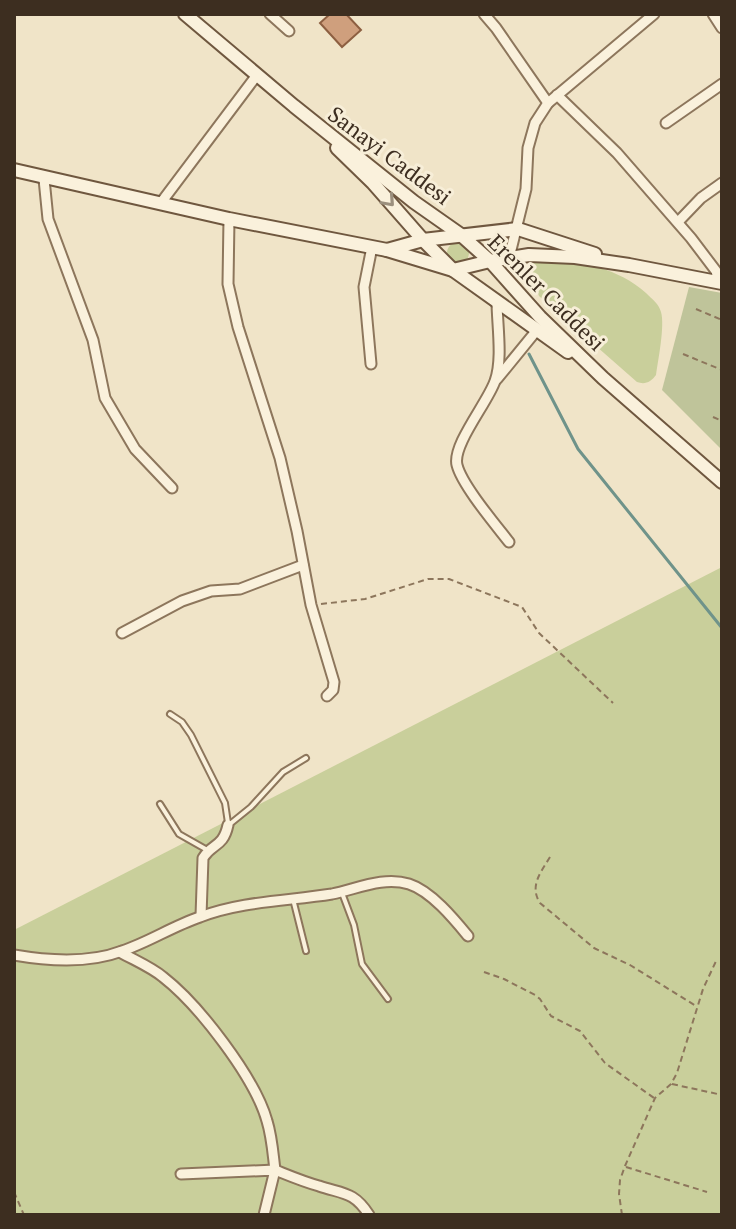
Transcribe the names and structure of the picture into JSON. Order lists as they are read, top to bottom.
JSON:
{
  "streets": {
    "main road": ["Sanayi Caddesi", "Erenler Caddesi"]
  },
  "crossings": [
    ["Sanayi Caddesi", "Erenler Caddesi"]
  ]
}
